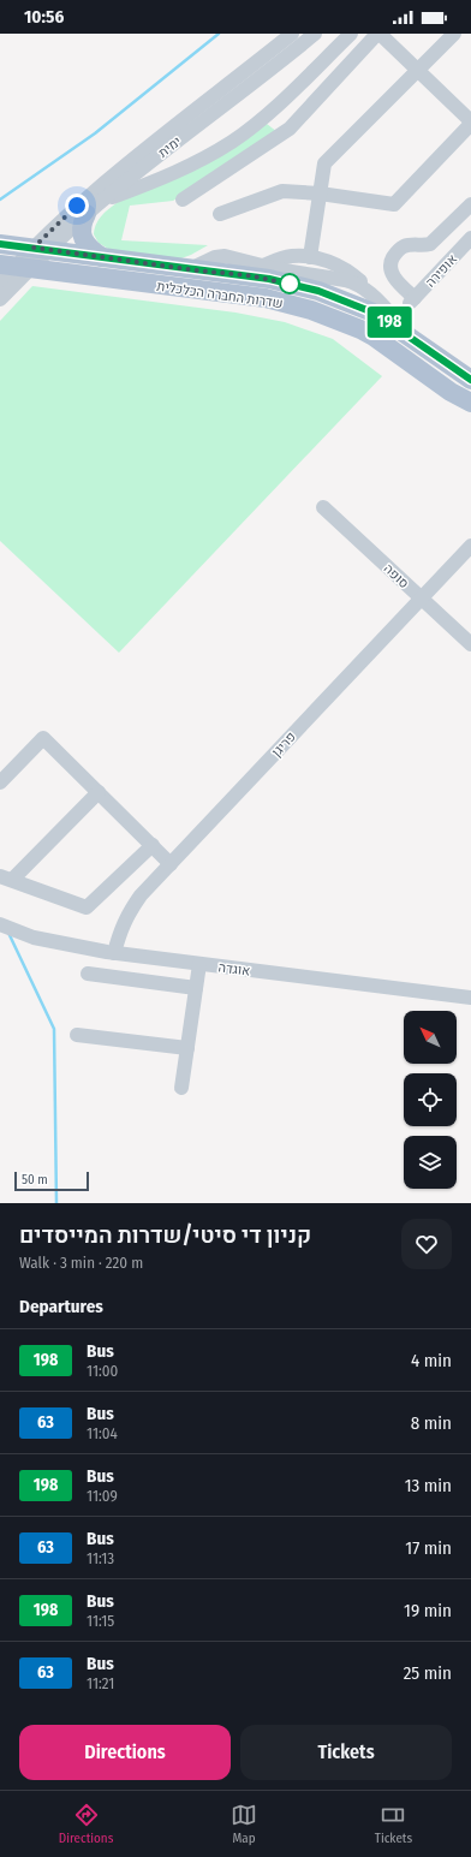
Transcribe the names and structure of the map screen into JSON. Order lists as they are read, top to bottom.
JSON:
{
  "streets": {
    "main road": ["שדרות החברה הכלכלית"],
    "street": [
      "ימית",
      "אופירה",
      "סופה",
      "פריגן",
      "אוגדה"
    ]
  },
  "crossings": [
    ["ימית", "שדרות החברה הכלכלית"],
    ["סופה", "פריגן"],
    ["פריגן", "אוגדה"]
  ],
  "lines": ["bus line 198"],
  "scale_bar": "50 m",
  "north": "top left",
  "page": {
    "status": "10:56",
    "on_map": "198",
    "scale": "50 m",
    "heading": [
      ["קניון די סיטי/שדרות המייסדים", "Walk · 3 min · 220 m"],
      "Departures"
    ],
    "list": [
      {
        "mark": "198",
        "name": "Bus",
        "note": "11:00",
        "value": "4 min"
      },
      {
        "mark": "63",
        "name": "Bus",
        "note": "11:04",
        "value": "8 min"
      },
      {
        "mark": "198",
        "name": "Bus",
        "note": "11:09",
        "value": "13 min"
      },
      {
        "mark": "63",
        "name": "Bus",
        "note": "11:13",
        "value": "17 min"
      },
      {
        "mark": "198",
        "name": "Bus",
        "note": "11:15",
        "value": "19 min"
      },
      {
        "mark": "63",
        "name": "Bus",
        "note": "11:21",
        "value": "25 min"
      }
    ],
    "buttons": ["Directions", "Tickets"],
    "tabs": ["Directions", "Map", "Tickets"]
  }
}
